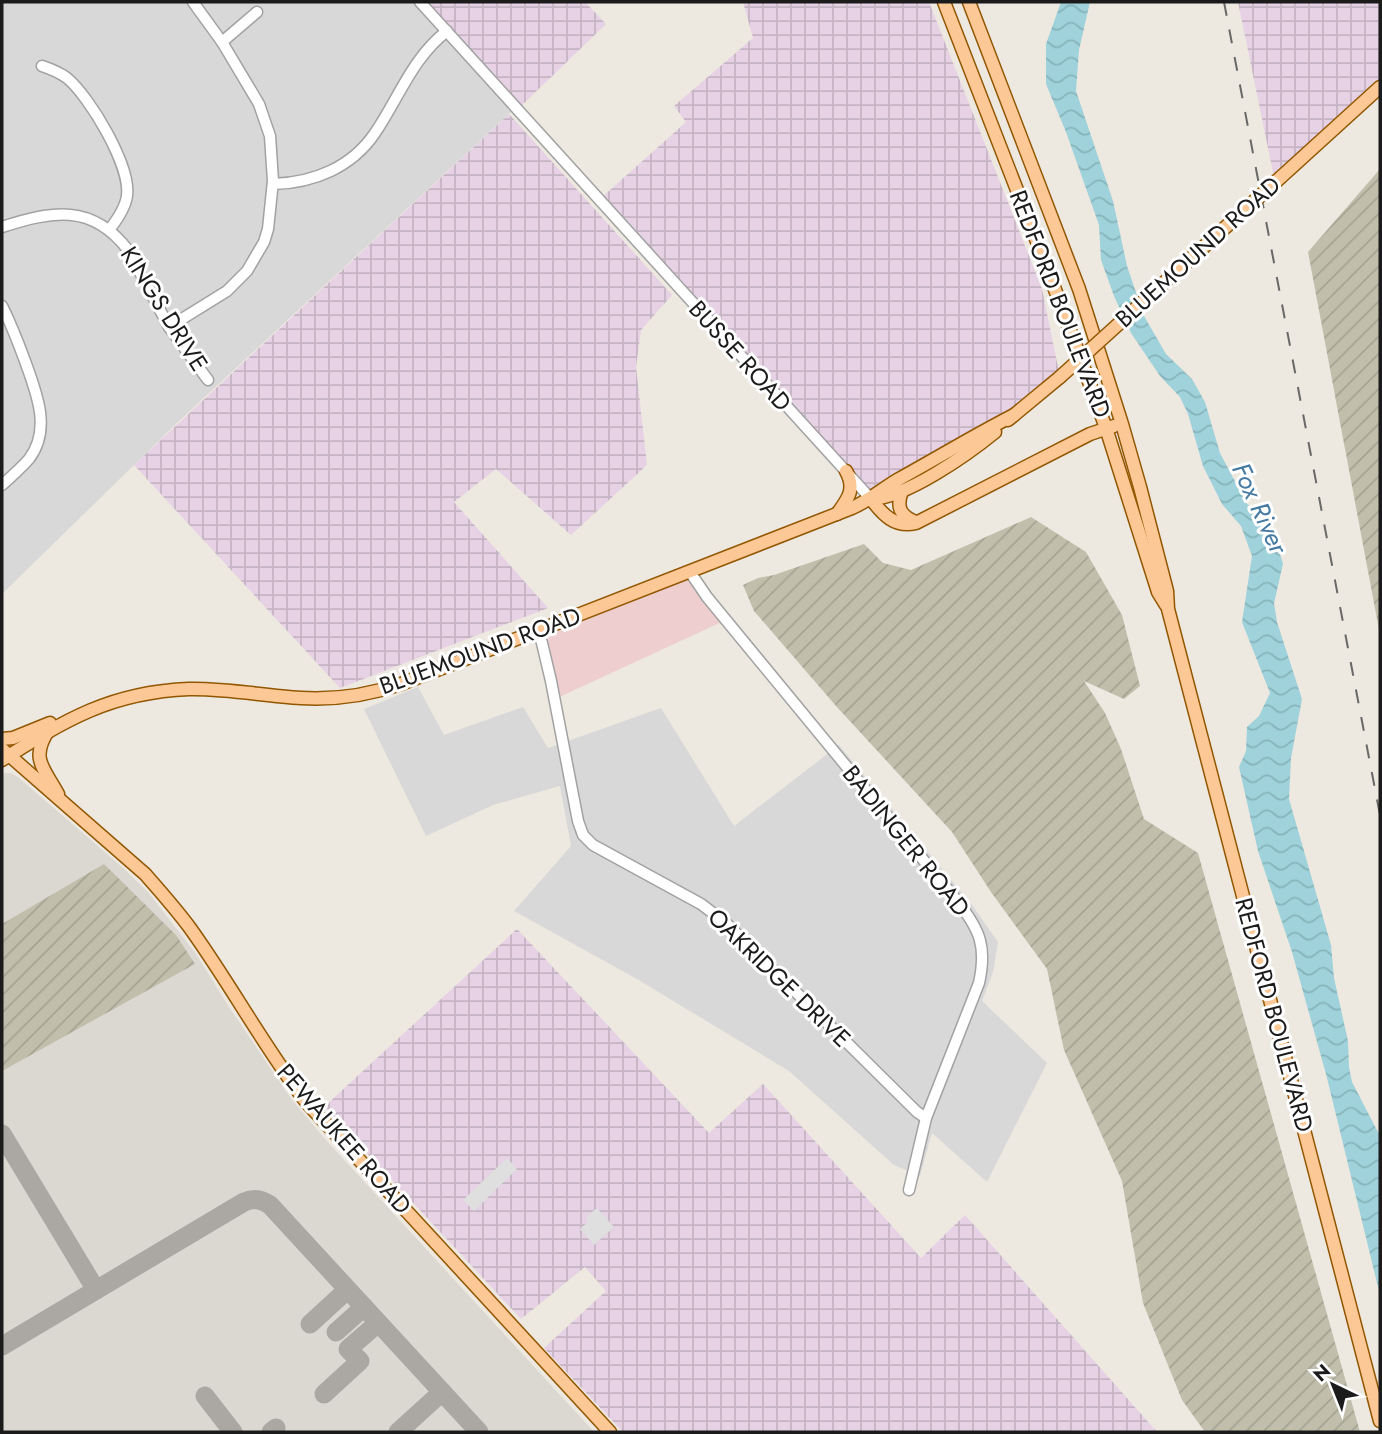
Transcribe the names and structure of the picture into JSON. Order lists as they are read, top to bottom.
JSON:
{
  "streets": {
    "main road": [
      "BLUEMOUND ROAD",
      "REDFORD BOULEVARD",
      "BUSSE ROAD",
      "PEWAUKEE ROAD"
    ],
    "street": ["KINGS DRIVE", "BADINGER ROAD", "OAKRIDGE DRIVE"]
  },
  "crossings": [
    ["BLUEMOUND ROAD", "BUSSE ROAD"],
    ["BLUEMOUND ROAD", "BADINGER ROAD"],
    ["BLUEMOUND ROAD", "OAKRIDGE DRIVE"],
    ["BLUEMOUND ROAD", "PEWAUKEE ROAD"],
    ["BADINGER ROAD", "OAKRIDGE DRIVE"]
  ],
  "water": ["Fox River"],
  "north": "top left"
}
